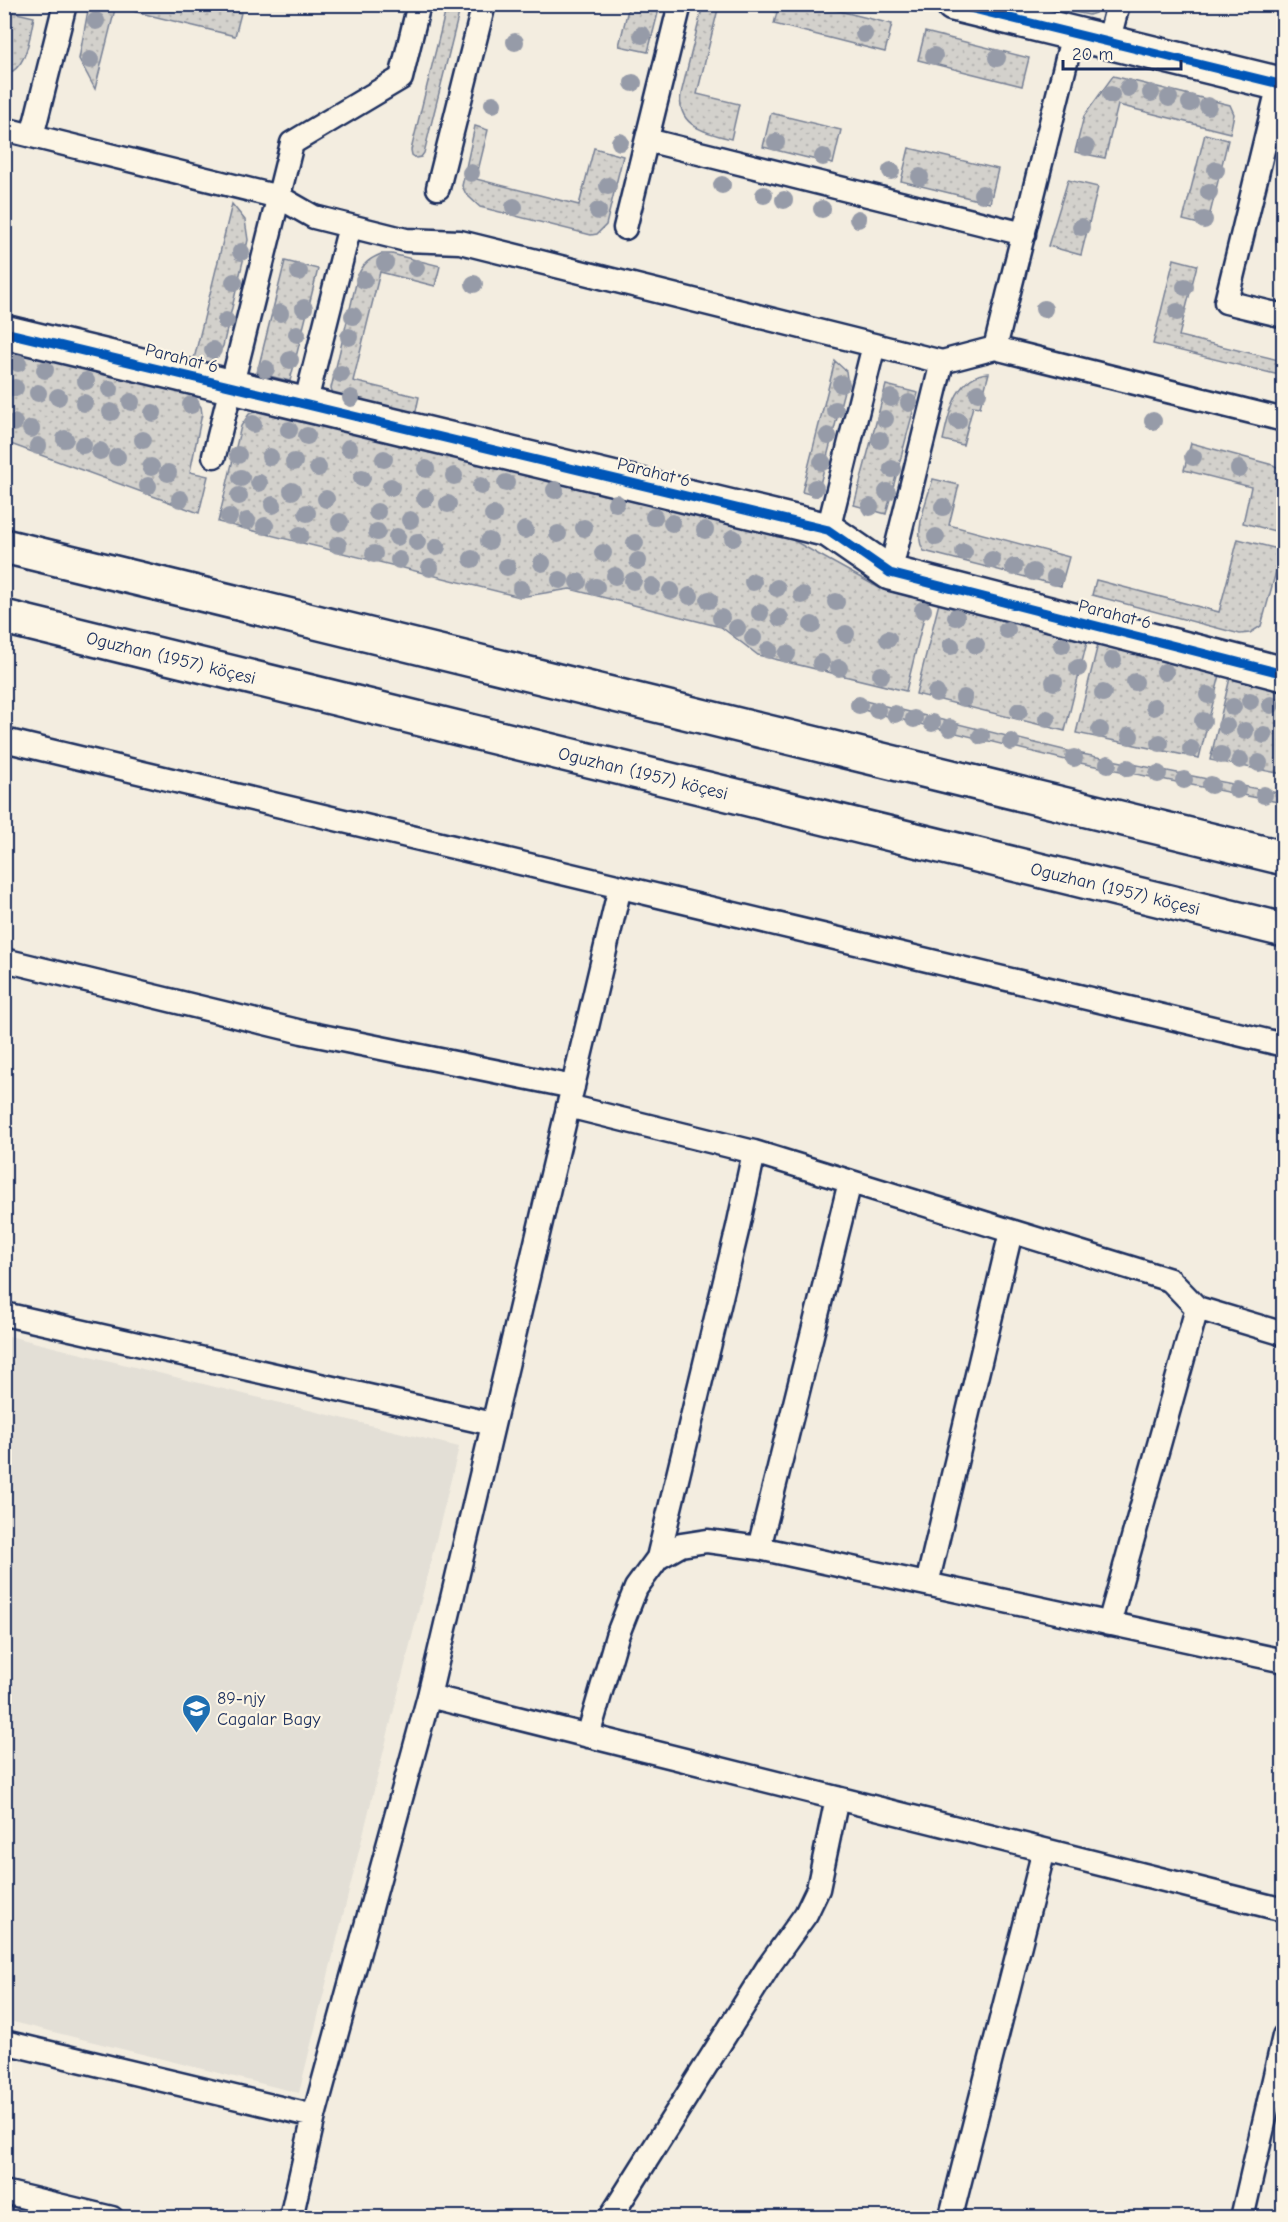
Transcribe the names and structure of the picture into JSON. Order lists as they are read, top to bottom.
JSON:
{
  "streets": {
    "main road": ["Parahat 6", "Oguzhan (1957) köçesi"]
  },
  "places": {
    "school or university": ["89-njy Cagalar Bagy"]
  },
  "scale_bar": "20 m"
}
